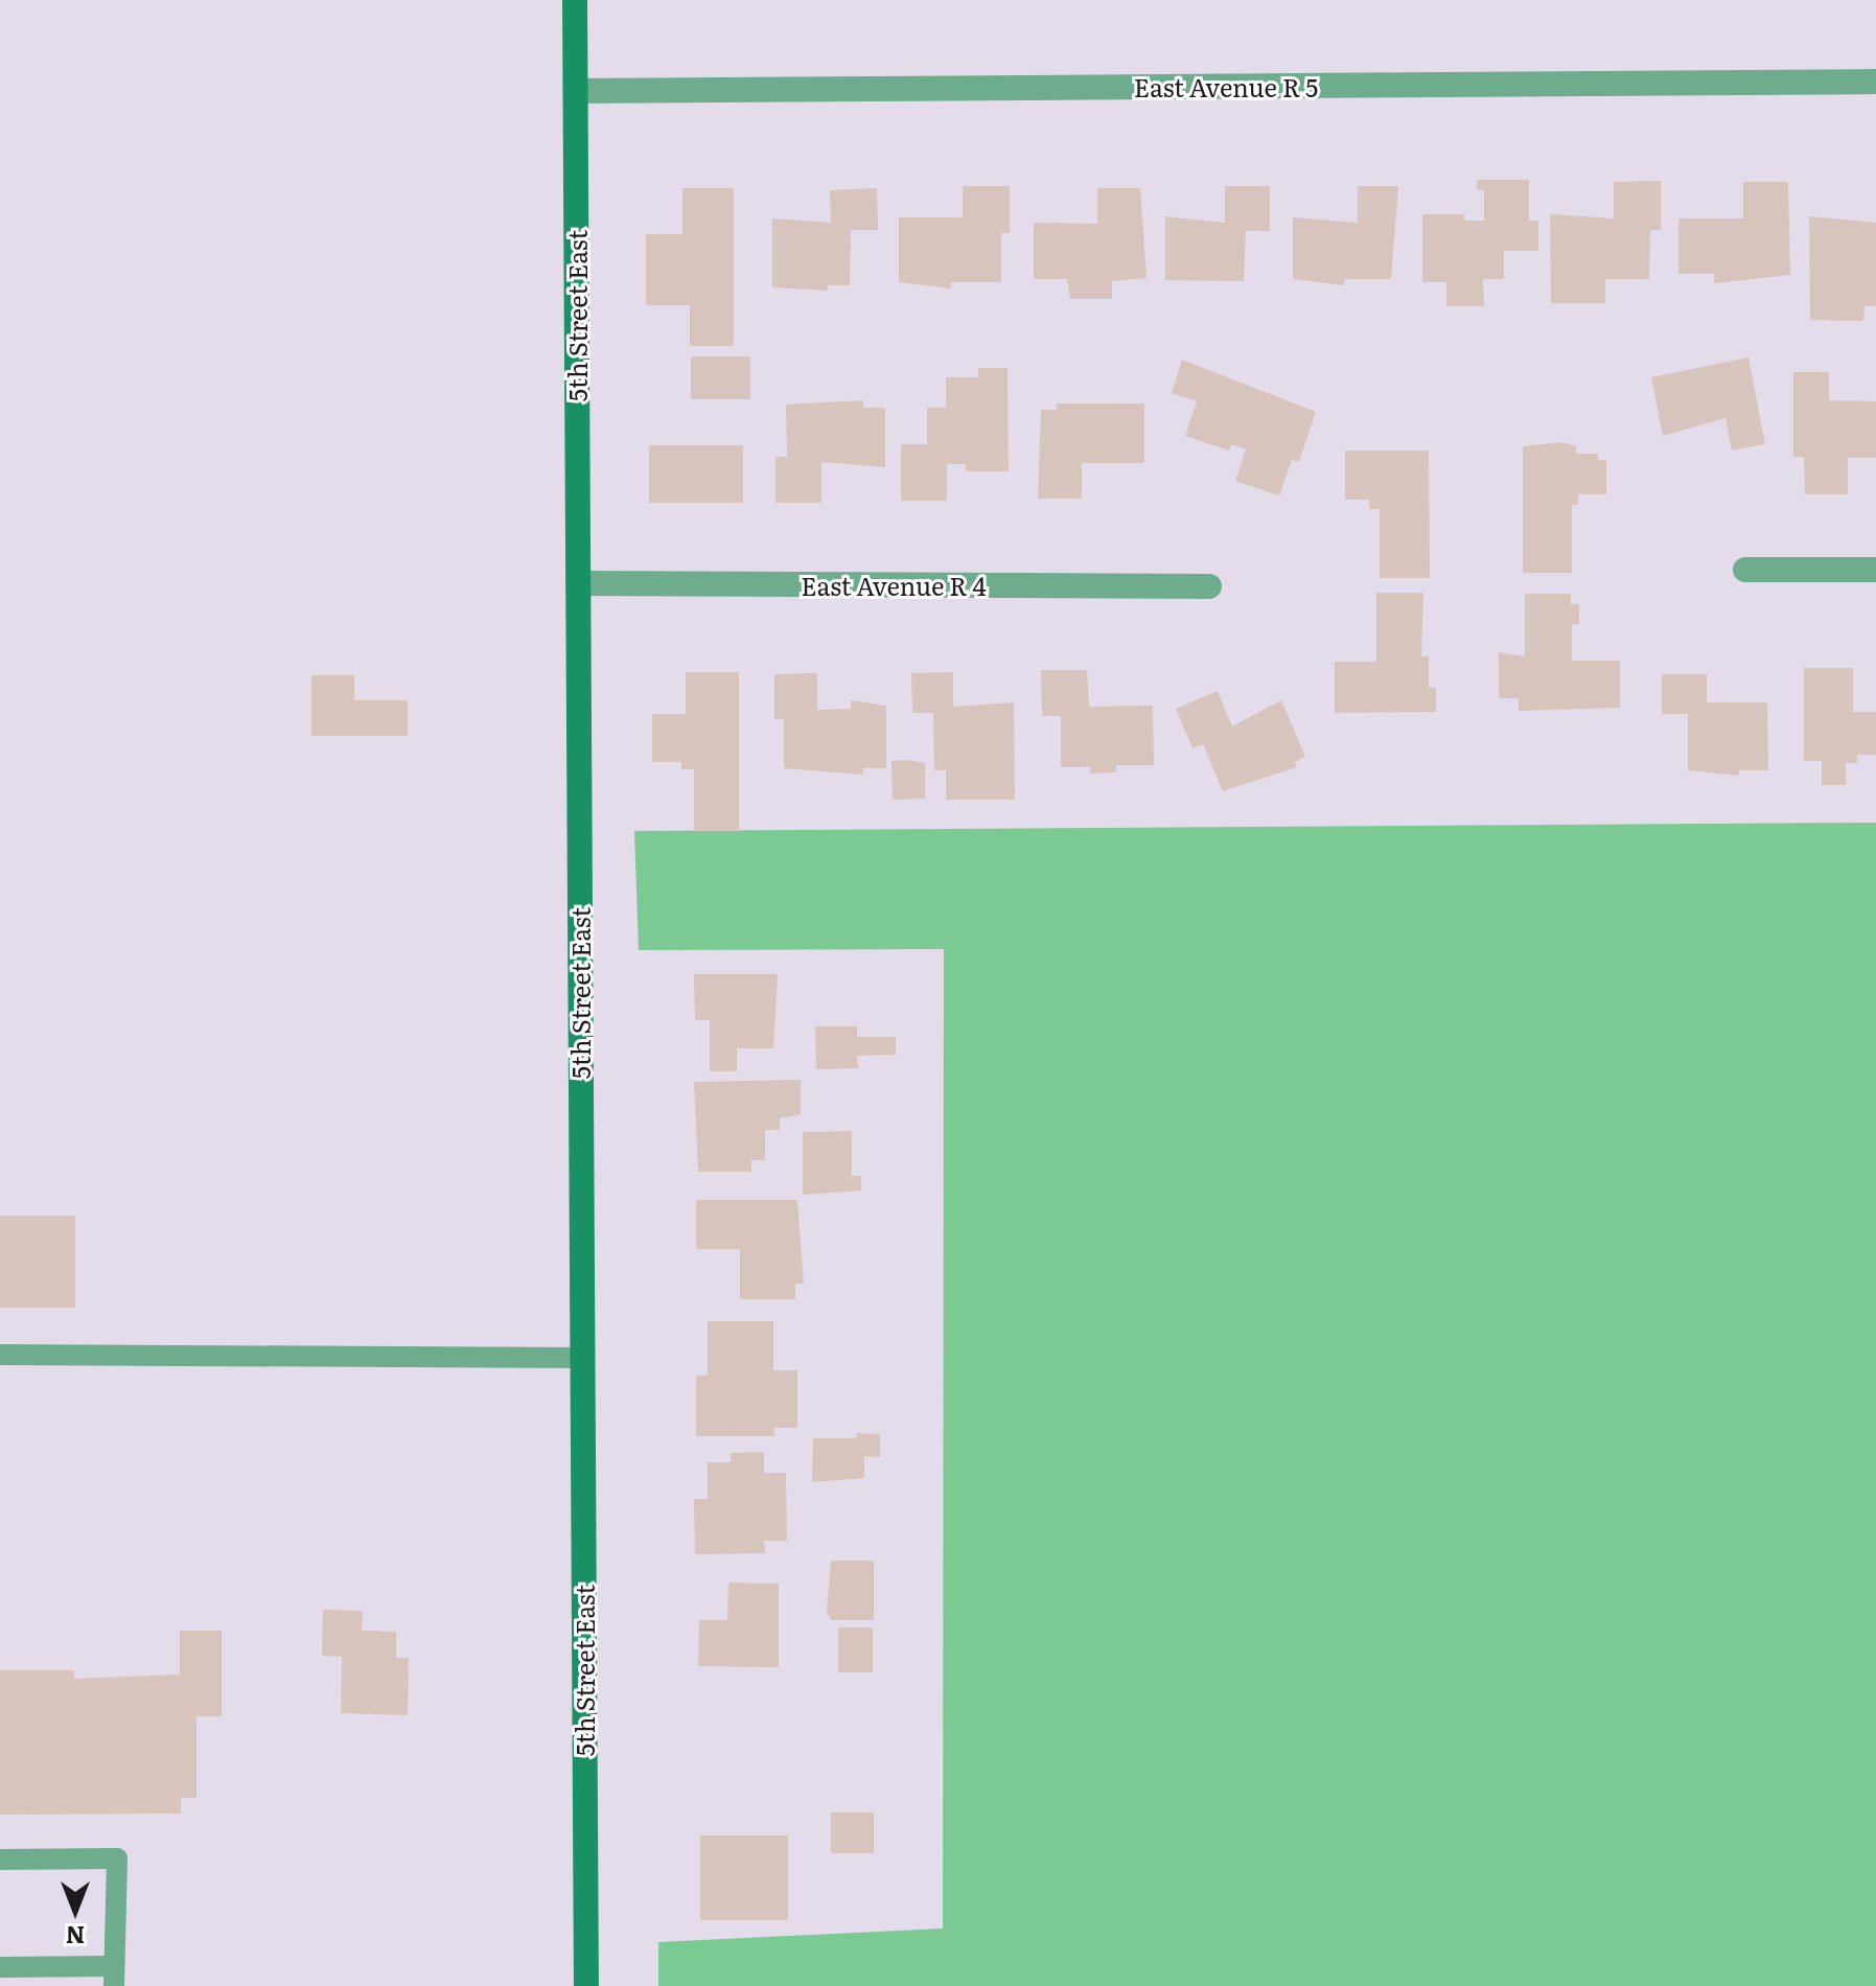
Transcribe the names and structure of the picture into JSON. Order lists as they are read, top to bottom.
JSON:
{
  "streets": {
    "street": ["East Avenue R 5", "5th Street East", "East Avenue R 4"]
  },
  "crossings": [
    ["East Avenue R 5", "5th Street East"],
    ["5th Street East", "East Avenue R 4"]
  ],
  "north": "bottom"
}
